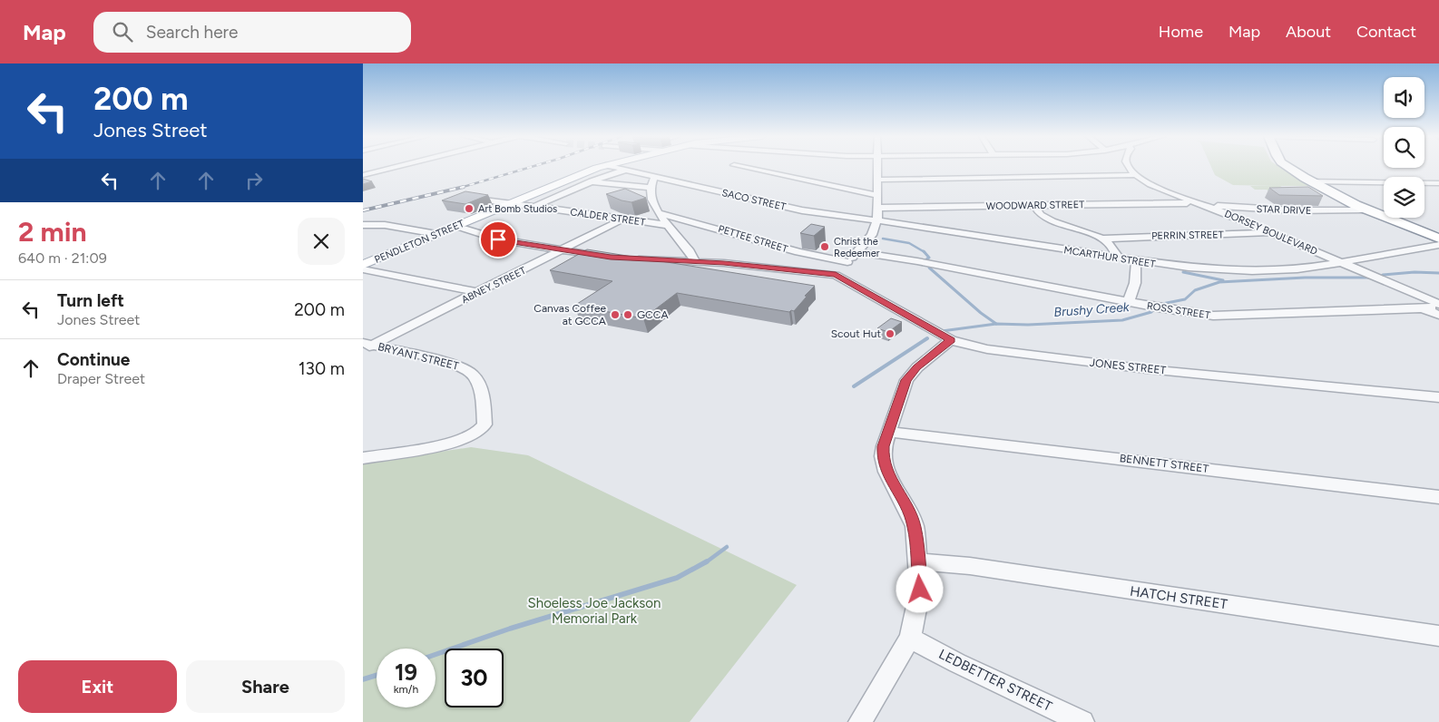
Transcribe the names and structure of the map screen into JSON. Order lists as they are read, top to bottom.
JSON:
{
  "streets": {
    "main road": ["PENDLETON STREET"],
    "street": [
      "SACO STREET",
      "WOODWARD STREET",
      "STAR DRIVE",
      "CALDER STREET",
      "DORSEY BOULEVARD",
      "PERRIN STREET",
      "PETTEE STREET",
      "MCARTHUR STREET",
      "ABNEY STREET",
      "ROSS STREET",
      "BRYANT STREET",
      "JONES STREET",
      "BENNETT STREET",
      "HATCH STREET",
      "LEDBETTER STREET"
    ]
  },
  "crossings": [
    ["SACO STREET", "MCARTHUR STREET"],
    ["WOODWARD STREET", "STAR DRIVE"],
    ["WOODWARD STREET", "DORSEY BOULEVARD"],
    ["STAR DRIVE", "DORSEY BOULEVARD"],
    ["CALDER STREET", "PENDLETON STREET"],
    ["CALDER STREET", "ABNEY STREET"],
    ["DORSEY BOULEVARD", "PERRIN STREET"],
    ["DORSEY BOULEVARD", "MCARTHUR STREET"],
    ["ABNEY STREET", "BRYANT STREET"]
  ],
  "water": ["Brushy Creek"],
  "parks": ["Shoeless Joe Jackson Memorial Park"],
  "places": [
    "Art Bomb Studios",
    "Christ the Redeemer",
    "Canvas Coffee at GCCA",
    "GCCA",
    "Scout Hut"
  ],
  "page": {
    "header": "Map",
    "search": "Search here",
    "nav": [
      "Home",
      "Map",
      "About",
      "Contact"
    ],
    "turn": ["200 m", "Jones Street"],
    "heading": ["2 min", "640 m · 21:09"],
    "list": [
      {
        "name": "Turn left",
        "note": "Jones Street",
        "value": "200 m"
      },
      {
        "name": "Continue",
        "note": "Draper Street",
        "value": "130 m"
      }
    ],
    "speed": "19 km/h",
    "limit": "30",
    "buttons": ["Exit", "Share"]
  }
}
